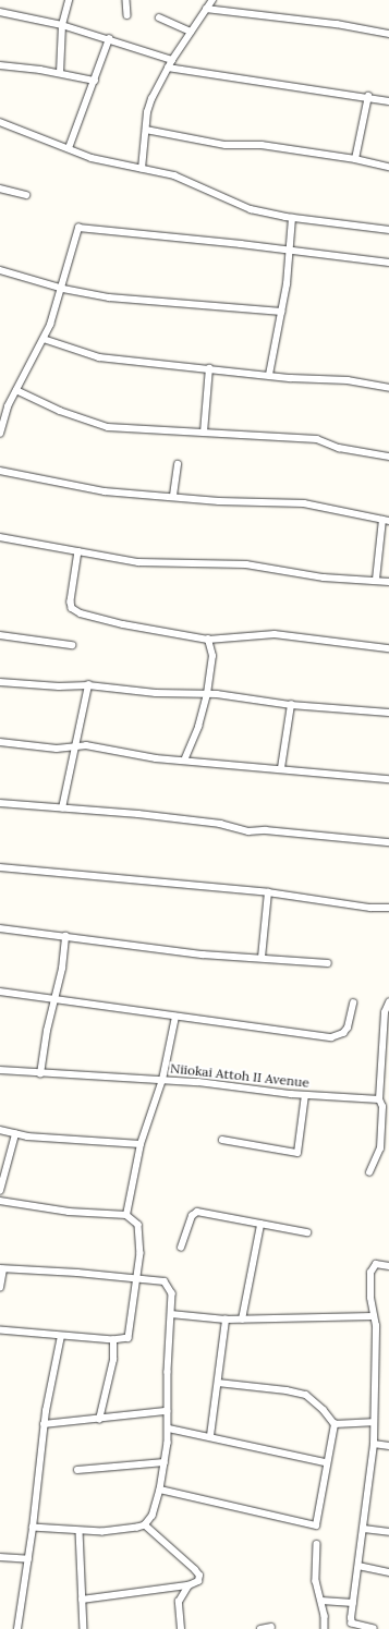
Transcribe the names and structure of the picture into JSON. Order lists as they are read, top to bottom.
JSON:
{
  "streets": {
    "street": ["Niiokai Attoh II Avenue"]
  }
}
